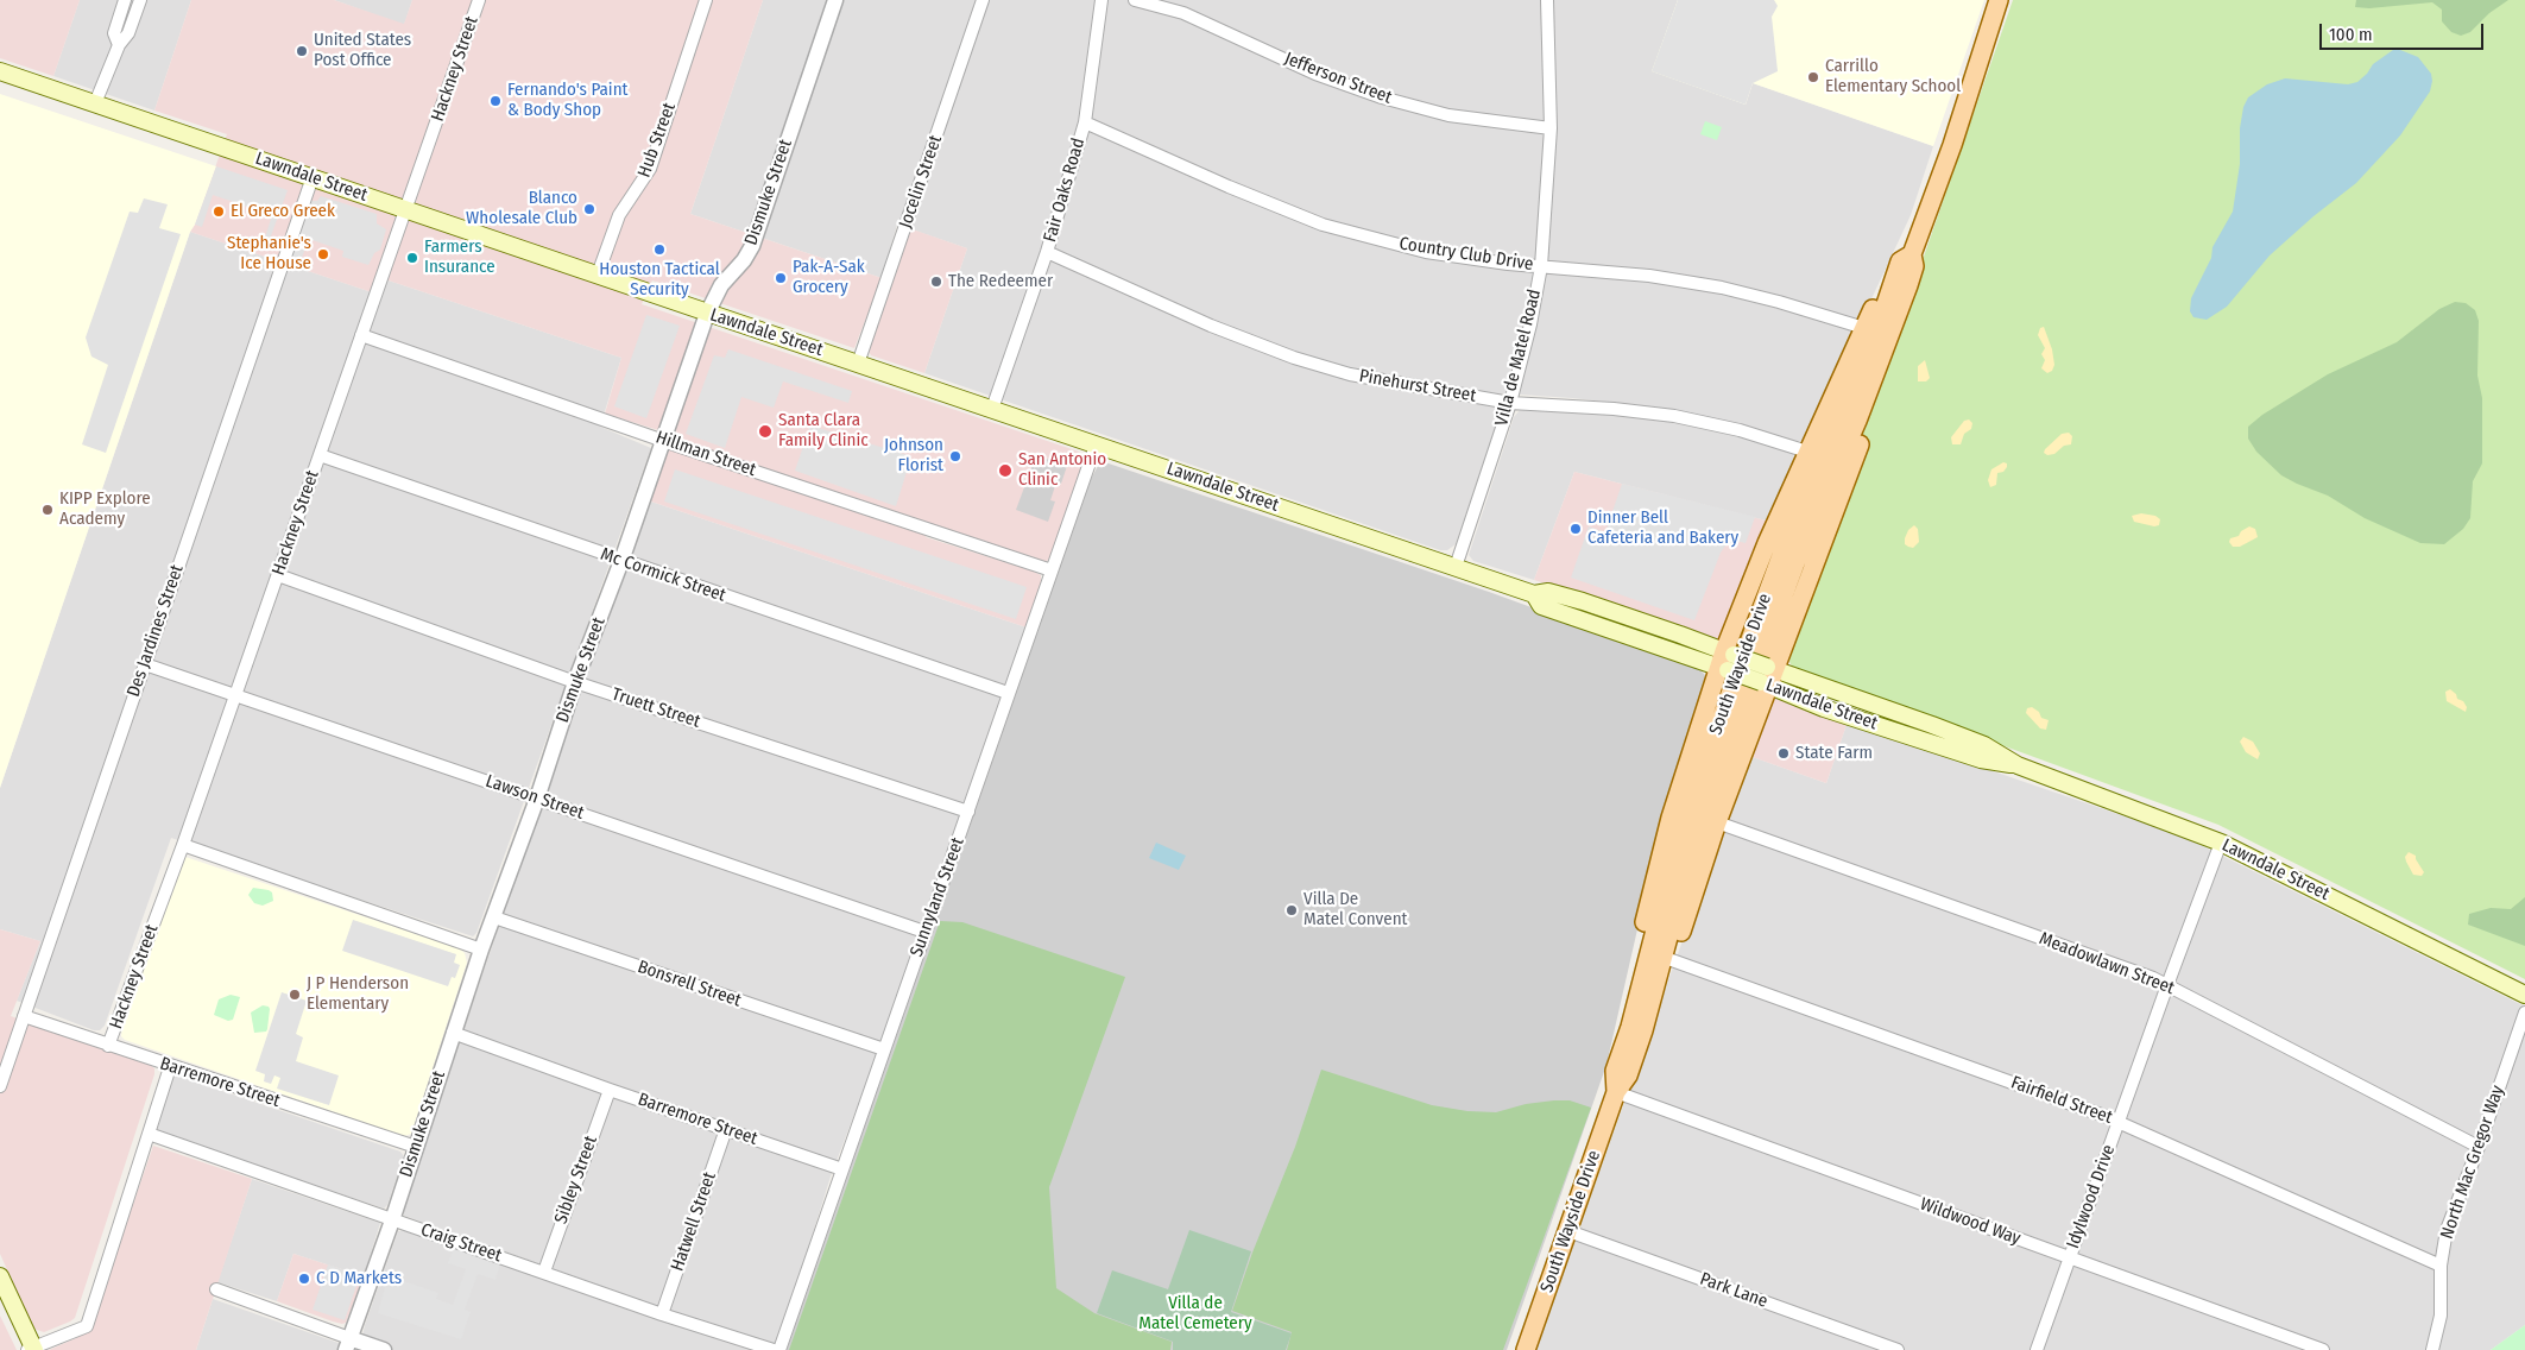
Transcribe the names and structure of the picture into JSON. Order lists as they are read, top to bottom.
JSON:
{
  "streets": {
    "main road": ["Lawndale Street", "South Wayside Drive"],
    "street": [
      "Hackney Street",
      "Jefferson Street",
      "Hub Street",
      "Jocelin Street",
      "Fair Oaks Road",
      "Dismuke Street",
      "Country Club Drive",
      "Villa de Matel Road",
      "Pinehurst Street",
      "Hillman Street",
      "Mc Cormick Street",
      "Des Jardines Street",
      "Truett Street",
      "Lawson Street",
      "Sunnyland Street",
      "Meadowlawn Street",
      "Bonsrell Street",
      "Barremore Street",
      "Fairfield Street",
      "North Mac Gregor Way",
      "Sibley Street",
      "Idylwood Drive",
      "Hatwell Street",
      "Wildwood Way",
      "Craig Street",
      "Park Lane"
    ]
  },
  "crossings": [
    ["Hackney Street", "Lawndale Street"],
    ["Hackney Street", "Hillman Street"],
    ["Hackney Street", "Mc Cormick Street"],
    ["Hackney Street", "Truett Street"],
    ["Hackney Street", "Lawson Street"],
    ["Hackney Street", "Barremore Street"],
    ["Jefferson Street", "Villa de Matel Road"],
    ["Hub Street", "Lawndale Street"],
    ["Lawndale Street", "Jocelin Street"],
    ["Lawndale Street", "Fair Oaks Road"],
    ["Lawndale Street", "Dismuke Street"],
    ["Lawndale Street", "Villa de Matel Road"],
    ["Lawndale Street", "Des Jardines Street"],
    ["Lawndale Street", "Sunnyland Street"],
    ["Lawndale Street", "Idylwood Drive"],
    ["Fair Oaks Road", "Country Club Drive"],
    ["Fair Oaks Road", "Pinehurst Street"],
    ["Dismuke Street", "Hillman Street"],
    ["Dismuke Street", "Mc Cormick Street"],
    ["Dismuke Street", "Truett Street"],
    ["Dismuke Street", "Lawson Street"],
    ["Dismuke Street", "Bonsrell Street"],
    ["Dismuke Street", "Barremore Street"],
    ["Dismuke Street", "Craig Street"],
    ["Country Club Drive", "Villa de Matel Road"],
    ["Villa de Matel Road", "Pinehurst Street"],
    ["Hillman Street", "Sunnyland Street"],
    ["Mc Cormick Street", "Sunnyland Street"],
    ["Des Jardines Street", "Lawson Street"],
    ["Des Jardines Street", "Barremore Street"],
    ["South Wayside Drive", "Wildwood Way"],
    ["South Wayside Drive", "Park Lane"],
    ["Truett Street", "Sunnyland Street"],
    ["Lawson Street", "Sunnyland Street"],
    ["Sunnyland Street", "Bonsrell Street"],
    ["Sunnyland Street", "Barremore Street"],
    ["Meadowlawn Street", "North Mac Gregor Way"],
    ["Meadowlawn Street", "Idylwood Drive"],
    ["Barremore Street", "Sibley Street"],
    ["Barremore Street", "Hatwell Street"],
    ["Fairfield Street", "North Mac Gregor Way"],
    ["Fairfield Street", "Idylwood Drive"],
    ["Sibley Street", "Craig Street"],
    ["Idylwood Drive", "Wildwood Way"],
    ["Hatwell Street", "Craig Street"]
  ],
  "parks": ["Villa de Matel Cemetery"],
  "places": [
    "United States Post Office",
    "Carrillo Elementary School",
    "Fernando's Paint & Body Shop",
    "Blanco Wholesale Club",
    "El Greco Greek",
    "Houston Tactical Security",
    "Stephanie's Ice House",
    "Farmers Insurance",
    "Pak-A-Sak Grocery",
    "The Redeemer",
    "Santa Clara Family Clinic",
    "Johnson Florist",
    "San Antonio Clinic",
    "KIPP Explore Academy",
    "Dinner Bell Cafeteria and Bakery",
    "State Farm",
    "Villa De Matel Convent",
    "J P Henderson Elementary",
    "C D Markets"
  ],
  "scale_bar": "100 m"
}
